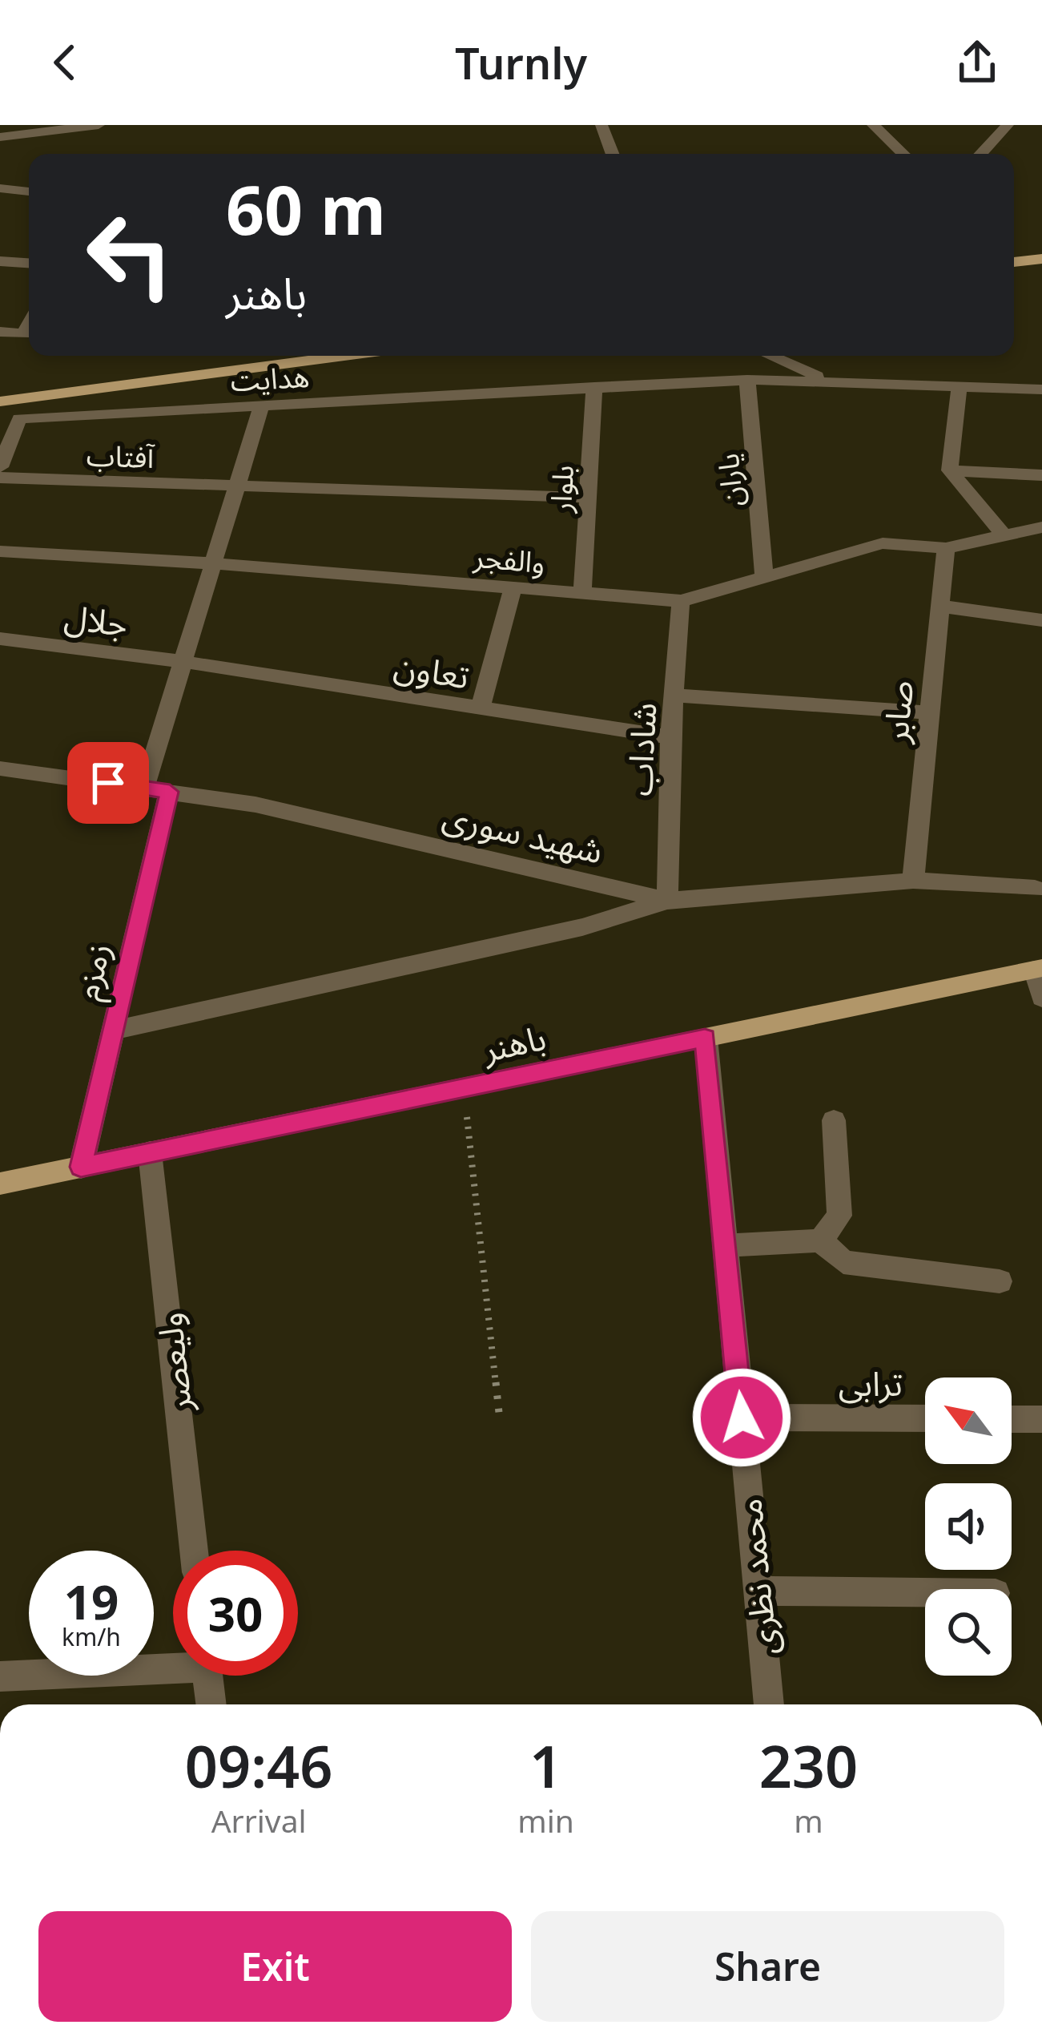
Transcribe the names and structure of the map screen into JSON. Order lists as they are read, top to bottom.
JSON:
{
  "streets": {
    "main road": ["باهنر"],
    "street": [
      "هدایت",
      "آفتاب",
      "یاران",
      "بلوار",
      "والفجر",
      "جلال",
      "تعاون",
      "صابر",
      "شاداب",
      "شهید سوری",
      "زمزم",
      "ولیعصر",
      "ترابی",
      "محمد نظری"
    ]
  },
  "crossings": [
    ["هدایت", "یاران"],
    ["هدایت", "بلوار"],
    ["آفتاب", "بلوار"],
    ["یاران", "والفجر"],
    ["بلوار", "والفجر"],
    ["والفجر", "صابر"],
    ["والفجر", "شاداب"],
    ["جلال", "تعاون"],
    ["تعاون", "شاداب"],
    ["صابر", "شهید سوری"],
    ["شاداب", "شهید سوری"],
    ["شهید سوری", "زمزم"],
    ["زمزم", "باهنر"],
    ["باهنر", "ولیعصر"],
    ["باهنر", "محمد نظری"],
    ["ترابی", "محمد نظری"]
  ],
  "north": "top left",
  "page": {
    "header": "Turnly",
    "turn": ["60 m", "باهنر"],
    "speed": "19 km/h",
    "limit": "30",
    "eta": [
      "09:46",
      "Arrival",
      "1",
      "min",
      "230",
      "m"
    ],
    "buttons": ["Exit", "Share"]
  }
}
